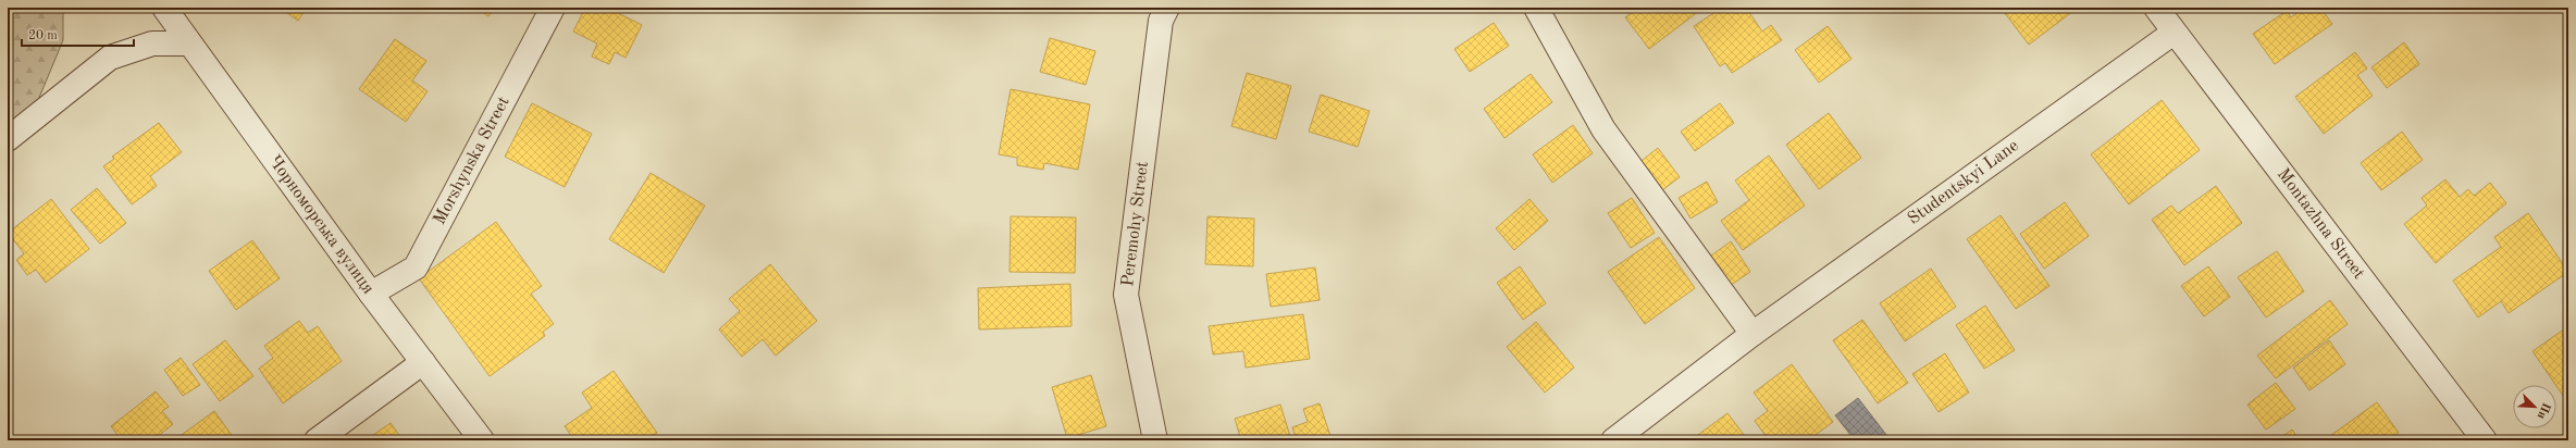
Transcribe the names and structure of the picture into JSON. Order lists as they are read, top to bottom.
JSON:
{
  "streets": {
    "street": [
      "Morshynska Street",
      "Studentskyi Lane",
      "Peremohy Street",
      "Montazhna Street",
      "Чорноморська вулиця"
    ]
  },
  "crossings": [
    ["Morshynska Street", "Чорноморська вулиця"],
    ["Studentskyi Lane", "Montazhna Street"]
  ],
  "scale_bar": "20 m",
  "north": "bottom right"
}
